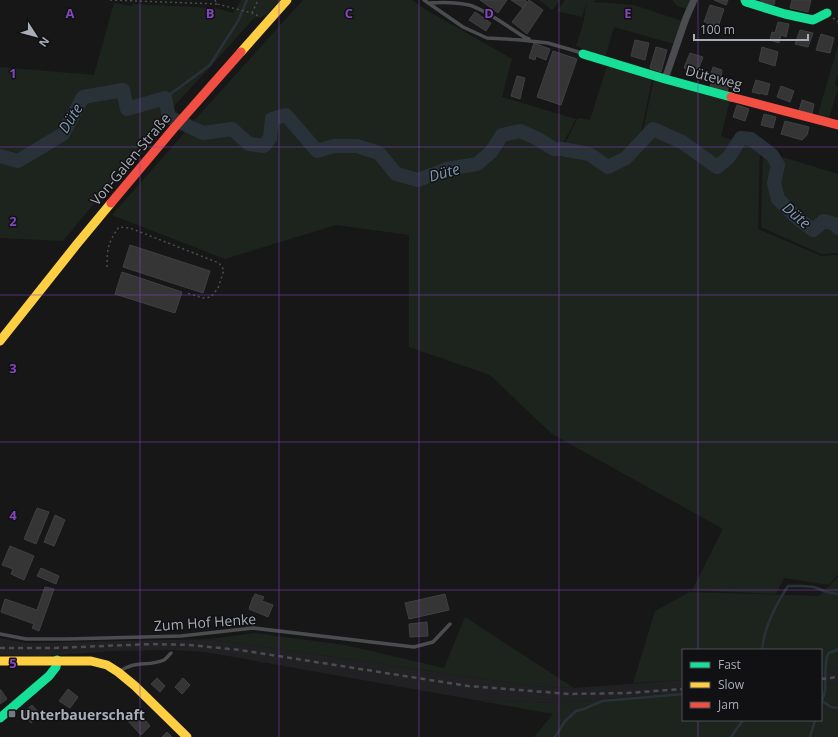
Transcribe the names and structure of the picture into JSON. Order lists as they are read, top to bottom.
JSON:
{
  "streets": {
    "street": ["Düteweg", "Von-Galen-Straße"],
    "lane": ["Zum Hof Henke"]
  },
  "water": ["Düte"],
  "places": {
    "transit": ["Unterbauerschaft"]
  },
  "legend": ["Fast", "Slow", "Jam"],
  "scale_bar": "100 m",
  "north": "bottom right",
  "grid": {
    "columns": [
      "A",
      "B",
      "C",
      "D",
      "E"
    ],
    "rows": [
      "1",
      "2",
      "3",
      "4",
      "5"
    ]
  }
}
